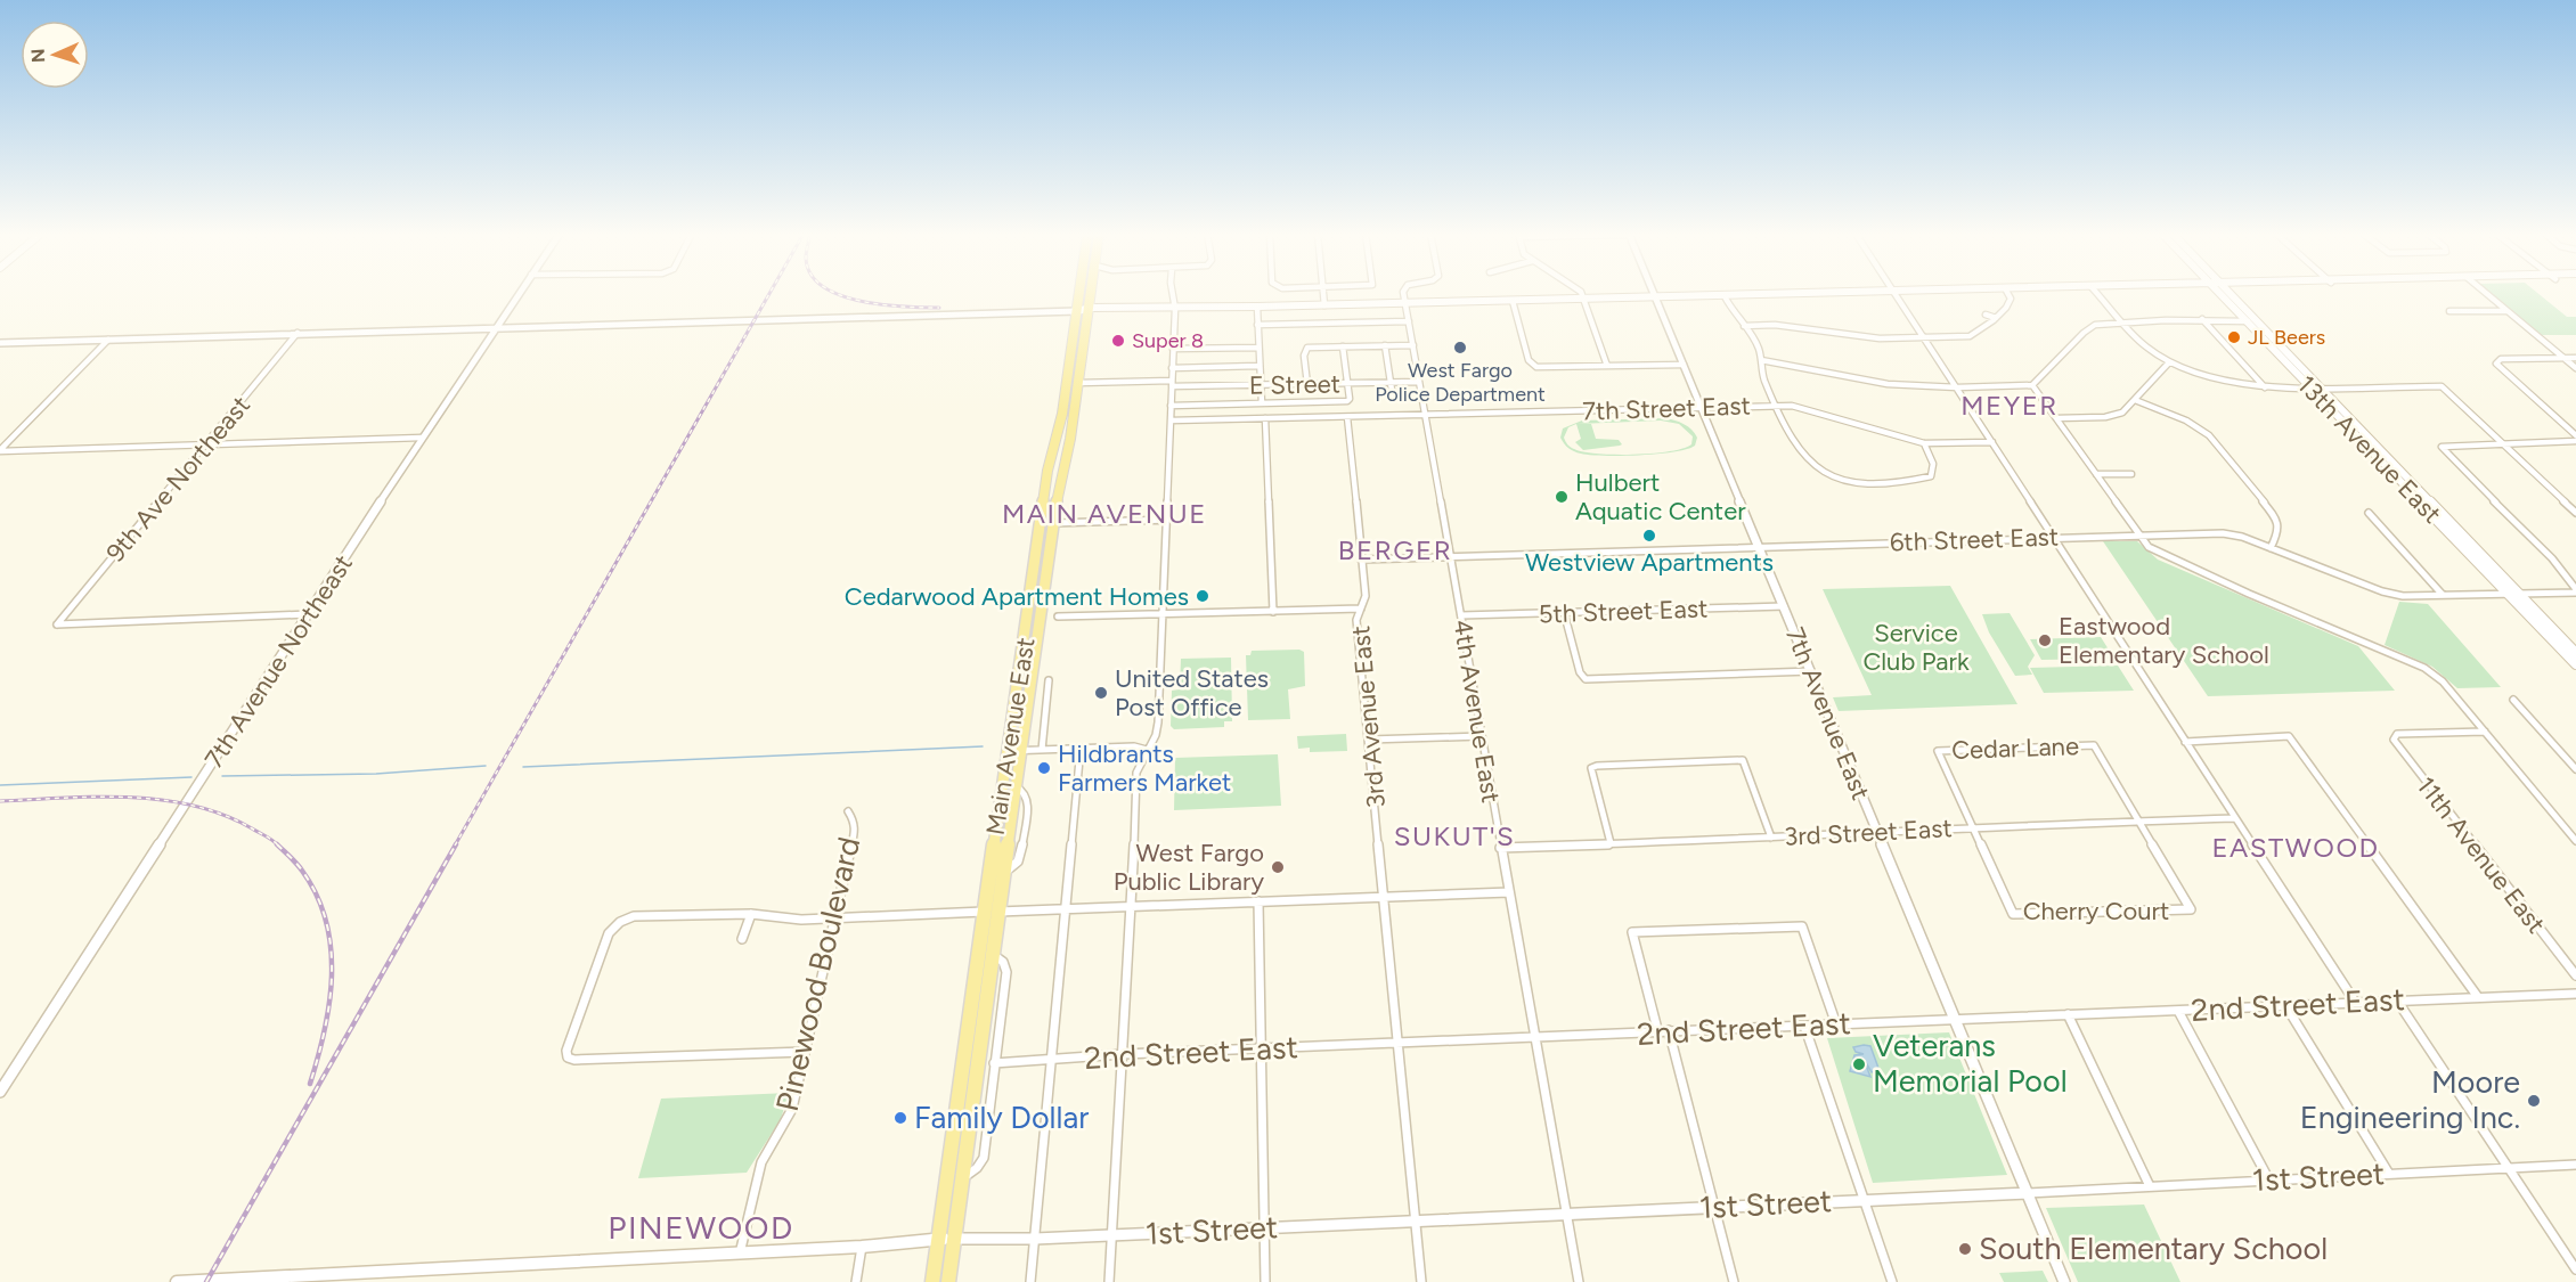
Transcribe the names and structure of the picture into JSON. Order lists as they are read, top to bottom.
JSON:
{
  "streets": {
    "main road": ["13th Avenue East", "Main Avenue East"],
    "street": [
      "E Street",
      "7th Street East",
      "9th Ave Northeast",
      "6th Street East",
      "5th Street East",
      "7th Avenue Northeast",
      "4th Avenue East",
      "7th Avenue East",
      "3rd Avenue East",
      "Cedar Lane",
      "3rd Street East",
      "11th Avenue East",
      "Cherry Court",
      "Pinewood Boulevard",
      "2nd Street East",
      "1st Street"
    ]
  },
  "crossings": [
    ["E Street", "4th Avenue East"],
    ["E Street", "Main Avenue East"],
    ["7th Street East", "4th Avenue East"],
    ["7th Street East", "7th Avenue East"],
    ["7th Street East", "3rd Avenue East"],
    ["13th Avenue East", "6th Street East"],
    ["9th Ave Northeast", "7th Avenue Northeast"],
    ["6th Street East", "4th Avenue East"],
    ["6th Street East", "7th Avenue East"],
    ["6th Street East", "3rd Avenue East"],
    ["5th Street East", "4th Avenue East"],
    ["5th Street East", "7th Avenue East"],
    ["4th Avenue East", "3rd Street East"],
    ["4th Avenue East", "2nd Street East"],
    ["4th Avenue East", "1st Street"],
    ["7th Avenue East", "3rd Street East"],
    ["7th Avenue East", "2nd Street East"],
    ["7th Avenue East", "1st Street"],
    ["3rd Avenue East", "2nd Street East"],
    ["3rd Avenue East", "1st Street"],
    ["Main Avenue East", "1st Street"],
    ["Cedar Lane", "3rd Street East"],
    ["Cedar Lane", "Cherry Court"],
    ["3rd Street East", "Cherry Court"]
  ],
  "districts": [
    "MEYER",
    "MAIN AVENUE",
    "BERGER",
    "SUKUT'S",
    "EASTWOOD",
    "PINEWOOD"
  ],
  "parks": ["Service Club Park"],
  "places": [
    "JL Beers",
    "Super 8",
    "West Fargo Police Department",
    "Hulbert Aquatic Center",
    "Westview Apartments",
    "Cedarwood Apartment Homes",
    "Eastwood Elementary School",
    "United States Post Office",
    "Hildbrants Farmers Market",
    "West Fargo Public Library",
    "Veterans Memorial Pool",
    "Moore Engineering Inc.",
    "Family Dollar",
    "South Elementary School"
  ],
  "north": "left"
}
